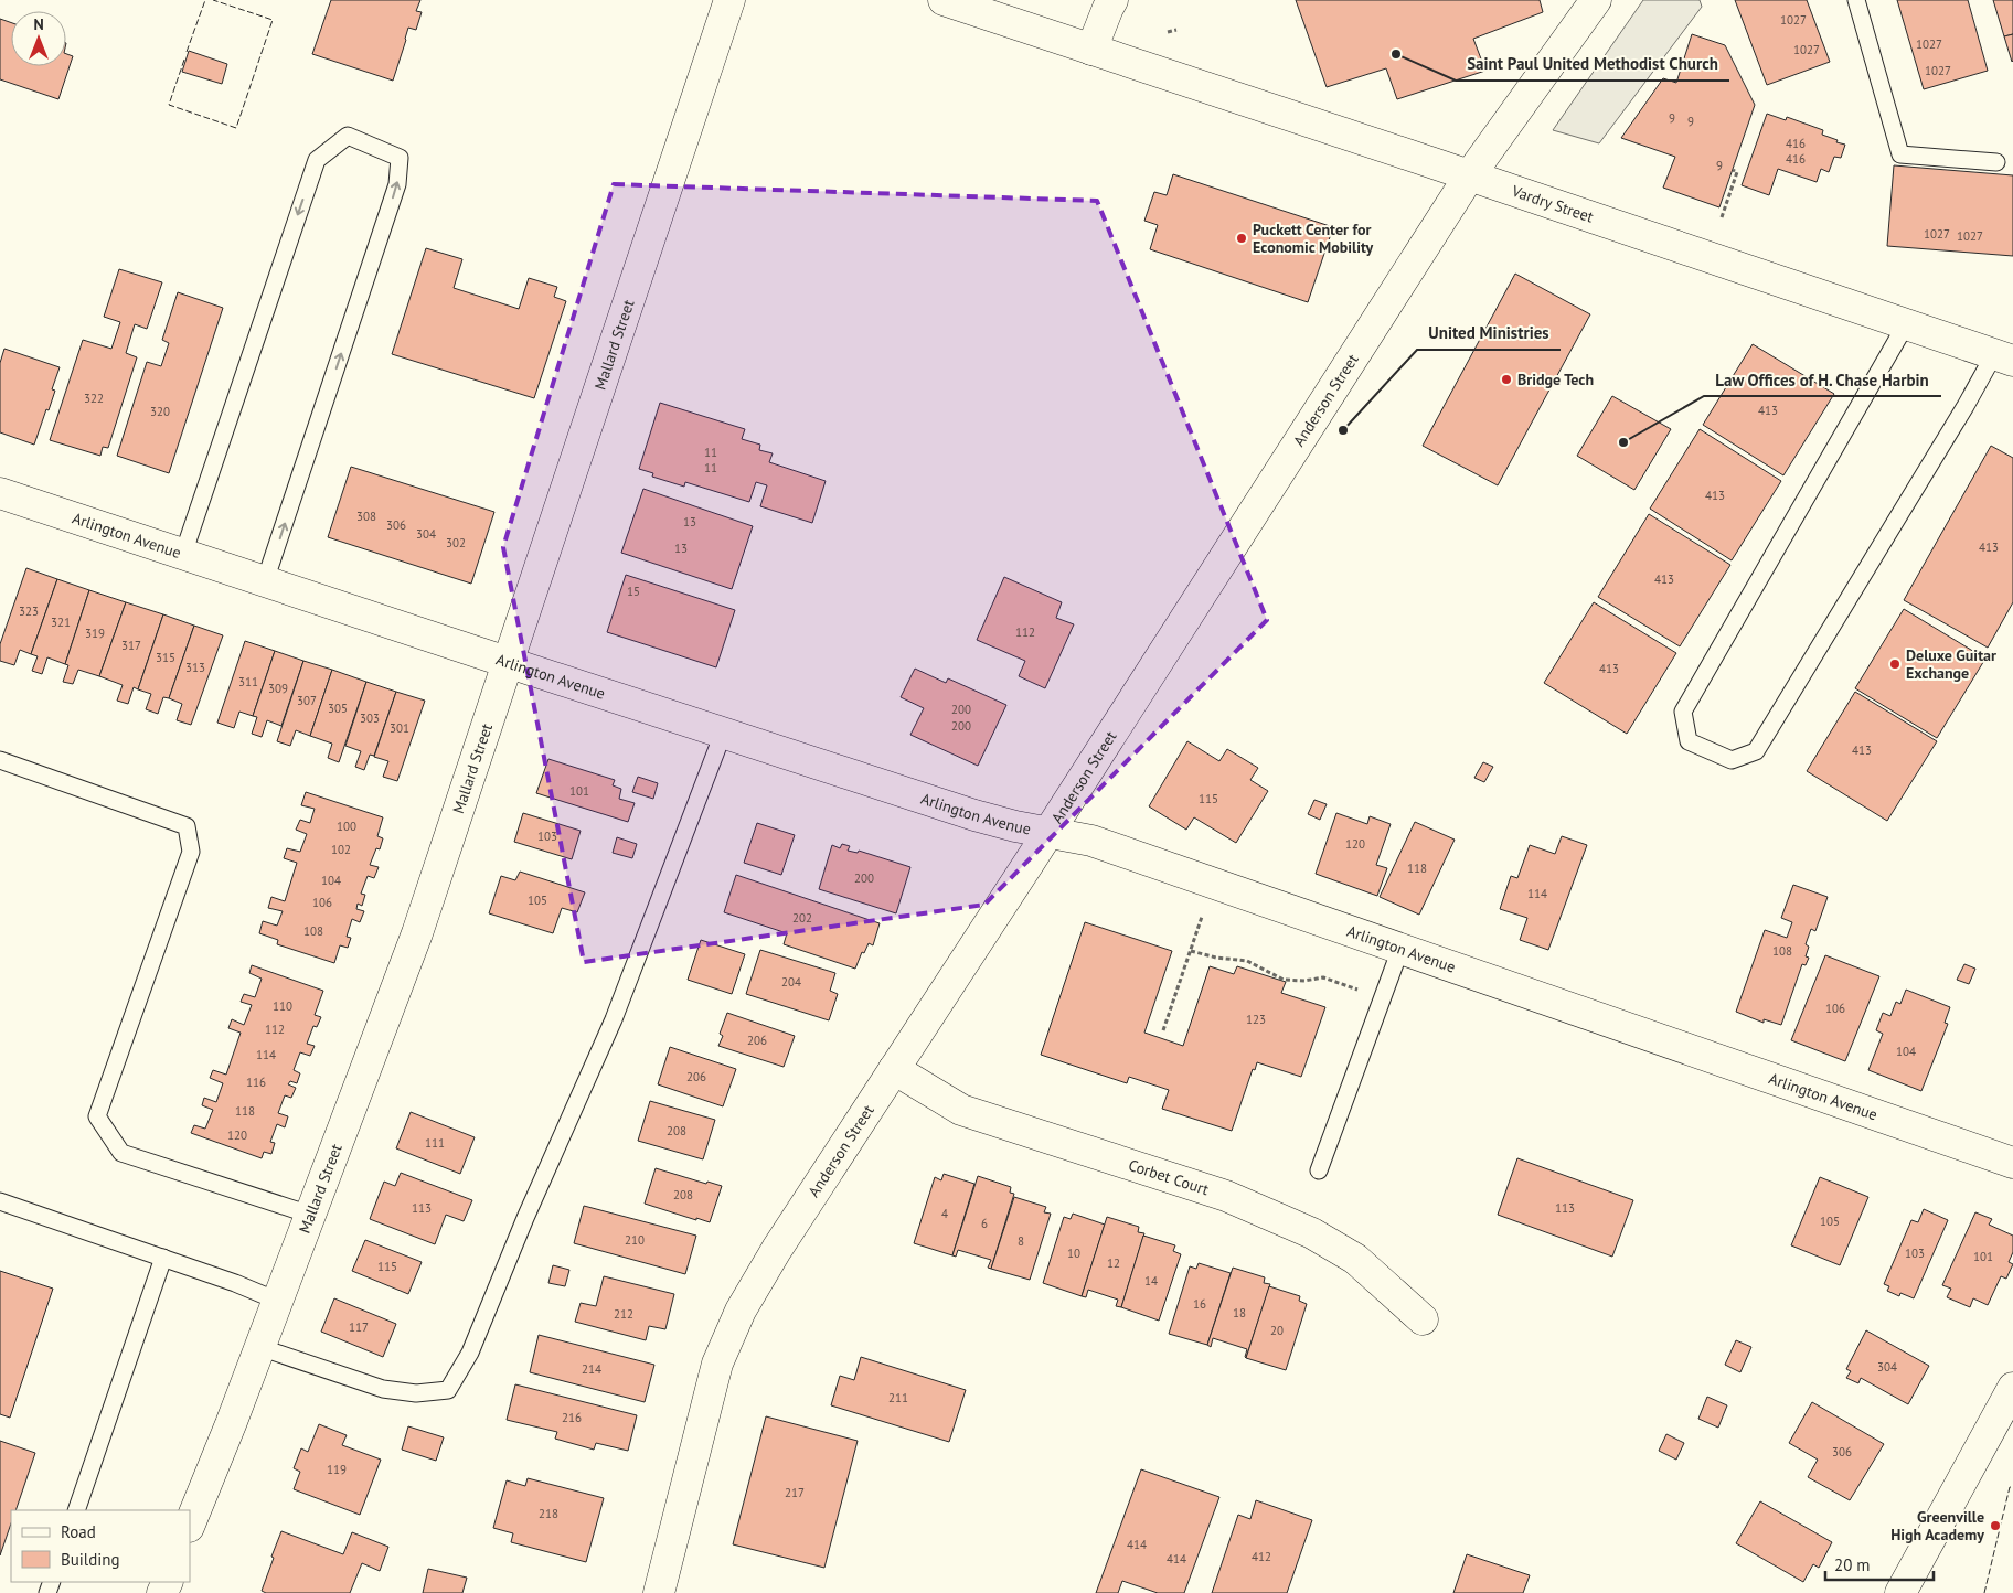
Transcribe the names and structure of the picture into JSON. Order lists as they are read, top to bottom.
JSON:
{
  "streets": {
    "street": [
      "Vardry Street",
      "Mallard Street",
      "Anderson Street",
      "Arlington Avenue",
      "Corbet Court"
    ]
  },
  "crossings": [
    ["Vardry Street", "Anderson Street"],
    ["Mallard Street", "Arlington Avenue"],
    ["Anderson Street", "Arlington Avenue"],
    ["Anderson Street", "Corbet Court"]
  ],
  "places": [
    "Saint Paul United Methodist Church",
    "Puckett Center for Economic Mobility",
    "Bridge Tech",
    "United Ministries",
    "Law Offices of H. Chase Harbin",
    "Deluxe Guitar Exchange",
    "Greenville High Academy"
  ],
  "house_numbers": [
    "1027",
    "1027",
    "1027",
    "1027",
    "9",
    "9",
    "416",
    "416",
    "9",
    "1027",
    "1027",
    "322",
    "413",
    "320",
    "11",
    "11",
    "413",
    "308",
    "13",
    "306",
    "304",
    "302",
    "413",
    "13",
    "413",
    "15",
    "323",
    "321",
    "112",
    "319",
    "317",
    "315",
    "313",
    "413",
    "311",
    "309",
    "307",
    "305",
    "200",
    "303",
    "200",
    "301",
    "413",
    "101",
    "115",
    "100",
    "103",
    "120",
    "102",
    "118",
    "200",
    "104",
    "114",
    "105",
    "106",
    "202",
    "108",
    "108",
    "204",
    "110",
    "106",
    "123",
    "112",
    "206",
    "104",
    "114",
    "206",
    "116",
    "118",
    "208",
    "120",
    "111",
    "208",
    "113",
    "113",
    "4",
    "105",
    "6",
    "210",
    "8",
    "10",
    "103",
    "101",
    "12",
    "115",
    "14",
    "16",
    "18",
    "212",
    "117",
    "20",
    "304",
    "214",
    "211",
    "216",
    "306",
    "119",
    "217",
    "218",
    "414",
    "412",
    "414"
  ],
  "legend": ["Road", "Building"],
  "scale_bar": "20 m",
  "north": "top"
}
